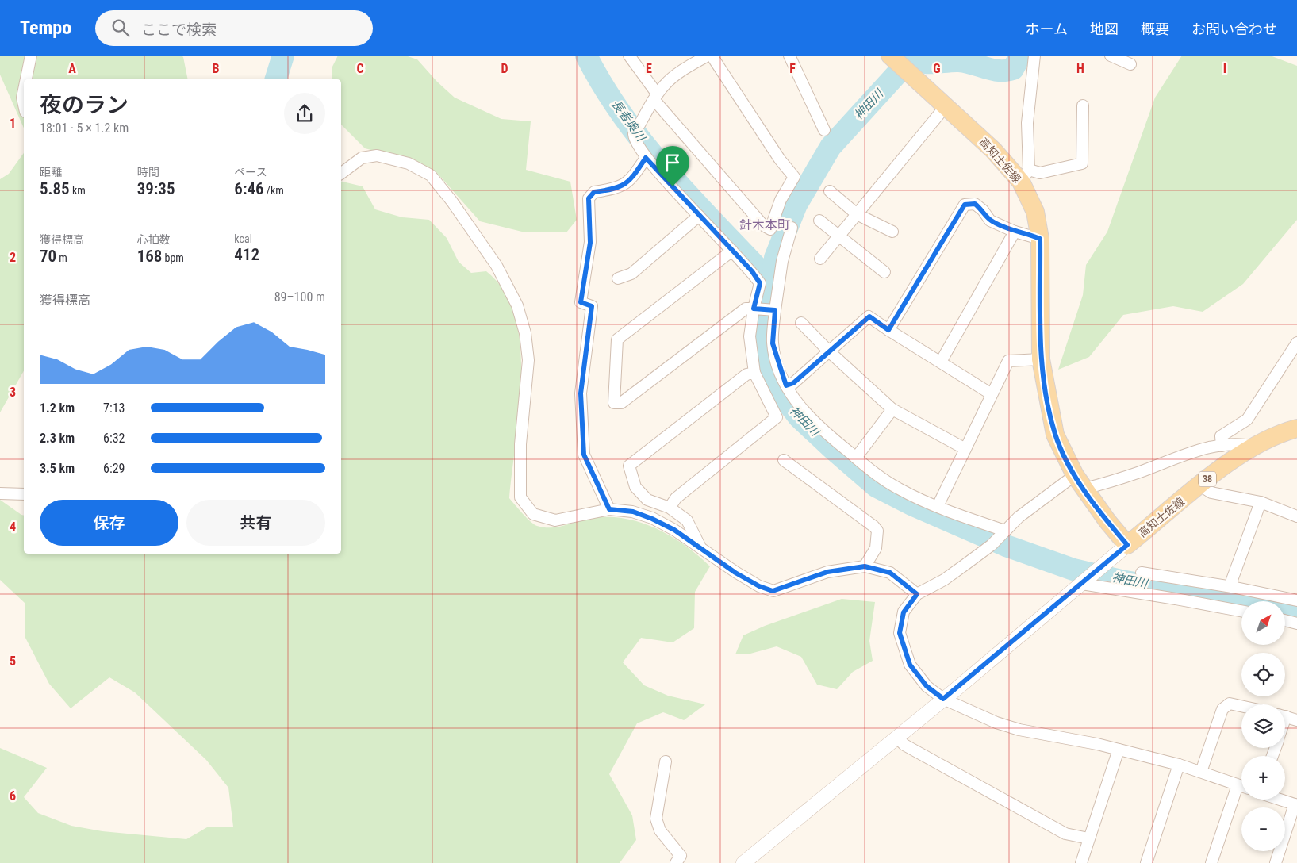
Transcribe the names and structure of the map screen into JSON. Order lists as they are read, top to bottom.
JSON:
{
  "streets": {
    "main road": ["高知土佐線", "38"]
  },
  "districts": ["針木本町"],
  "water": ["神田川", "長者奥川"],
  "north": "top right",
  "page": {
    "header": "Tempo",
    "search": "ここで検索",
    "nav": [
      "ホーム",
      "地図",
      "概要",
      "お問い合わせ"
    ],
    "heading": ["夜のラン", "18:01 · 5 × 1.2 km"],
    "stats": [
      ["距離", "5.85 km"],
      ["時間", "39:35"],
      ["ペース", "6:46 /km"],
      ["獲得標高", "70 m"],
      ["心拍数", "168 bpm"],
      ["kcal", "412"]
    ],
    "chart": ["獲得標高", "89–100 m"],
    "list": [
      {
        "name": "1.2 km",
        "note": "7:13"
      },
      {
        "name": "2.3 km",
        "note": "6:32"
      },
      {
        "name": "3.5 km",
        "note": "6:29"
      }
    ],
    "buttons": ["保存", "共有"],
    "map_buttons": ["+", "−"]
  },
  "grid": {
    "columns": [
      "A",
      "B",
      "C",
      "D",
      "E",
      "F",
      "G",
      "H",
      "I"
    ],
    "rows": [
      "1",
      "2",
      "3",
      "4",
      "5",
      "6"
    ]
  }
}
